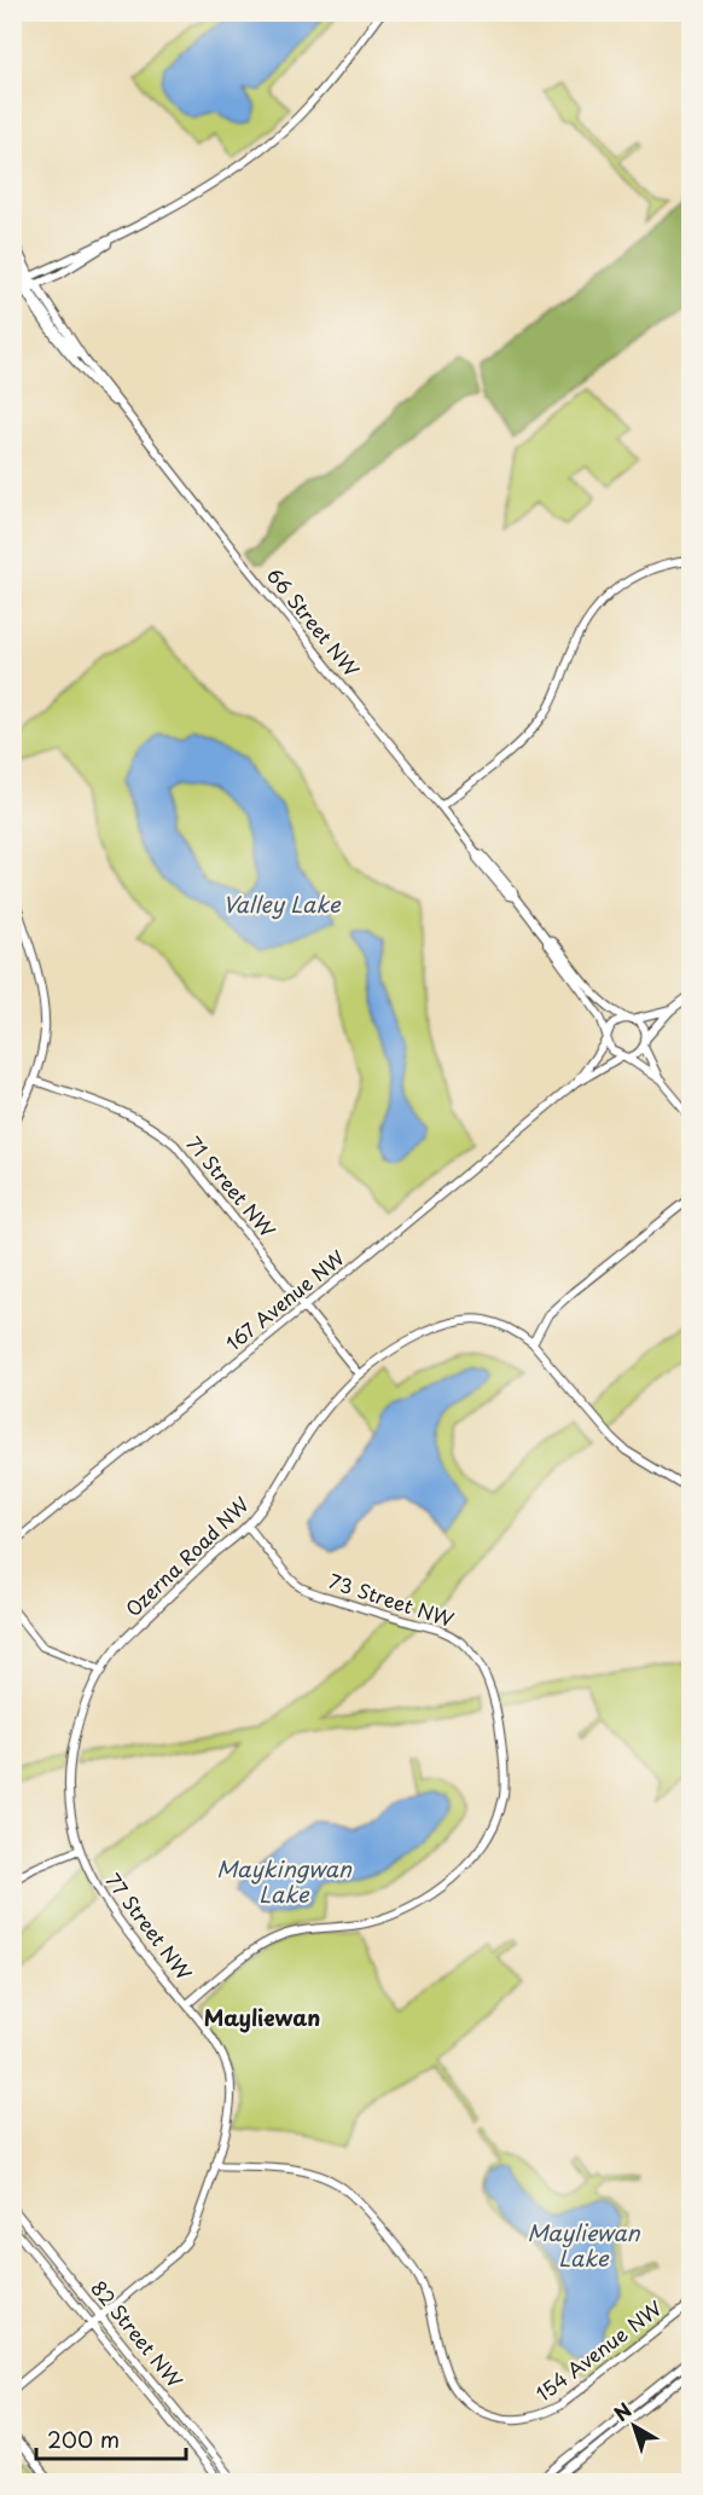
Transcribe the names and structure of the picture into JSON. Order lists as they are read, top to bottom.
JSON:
{
  "streets": {
    "street": [
      "66 Street NW",
      "71 Street NW",
      "167 Avenue NW",
      "Ozerna Road NW",
      "73 Street NW",
      "77 Street NW",
      "82 Street NW",
      "154 Avenue NW"
    ]
  },
  "crossings": [
    ["66 Street NW", "167 Avenue NW"],
    ["71 Street NW", "167 Avenue NW"],
    ["71 Street NW", "Ozerna Road NW"],
    ["Ozerna Road NW", "73 Street NW"],
    ["Ozerna Road NW", "77 Street NW"],
    ["73 Street NW", "77 Street NW"],
    ["77 Street NW", "154 Avenue NW"]
  ],
  "districts": ["Mayliewan"],
  "water": ["Valley Lake", "Maykingwan Lake", "Mayliewan Lake"],
  "scale_bar": "200 m",
  "north": "top left"
}
